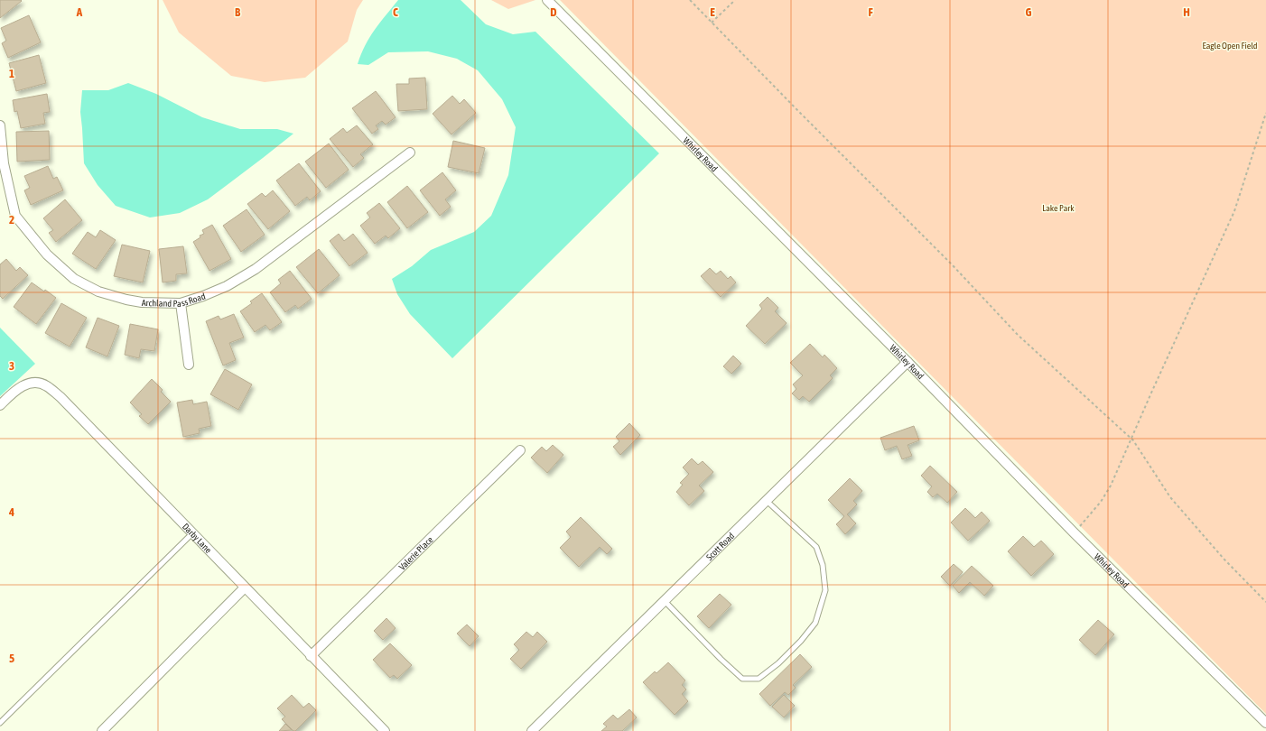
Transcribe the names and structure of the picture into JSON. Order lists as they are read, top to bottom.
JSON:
{
  "streets": {
    "street": [
      "Whirley Road",
      "Archland Pass Road",
      "Darby Lane",
      "Scott Road",
      "Valerie Place"
    ]
  },
  "crossings": [
    ["Whirley Road", "Scott Road"],
    ["Darby Lane", "Valerie Place"]
  ],
  "parks": ["Eagle Open Field", "Lake Park"],
  "grid": {
    "columns": [
      "A",
      "B",
      "C",
      "D",
      "E",
      "F",
      "G",
      "H"
    ],
    "rows": [
      "1",
      "2",
      "3",
      "4",
      "5"
    ]
  }
}
